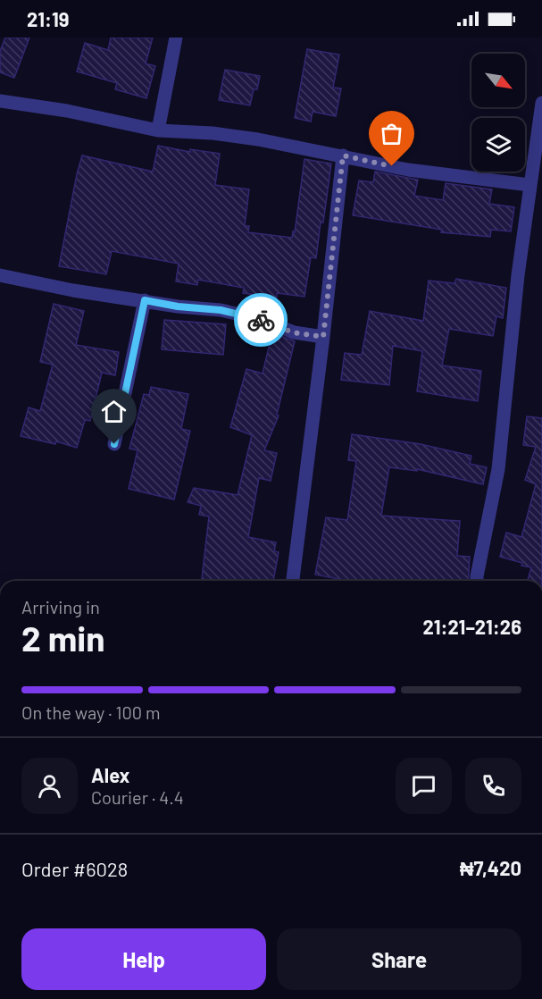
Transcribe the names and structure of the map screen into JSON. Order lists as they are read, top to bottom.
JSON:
{
  "north": "bottom right",
  "page": {
    "status": "21:19",
    "heading": ["2 min", "Arriving in", "21:21–21:26"],
    "panel": [
      "Alex",
      "Courier · 4.4",
      "Order #6028",
      "₦7,420"
    ],
    "bar": "On the way · 100 m",
    "buttons": ["Help", "Share"]
  }
}
